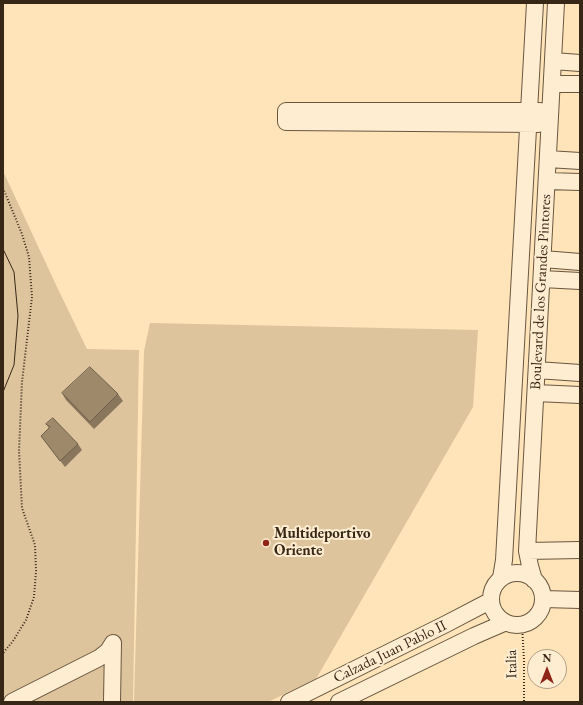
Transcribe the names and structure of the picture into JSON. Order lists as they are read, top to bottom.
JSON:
{
  "streets": {
    "street": ["Boulevard de los Grandes Pintores", "Calzada Juan Pablo II"],
    "path": ["Italia"]
  },
  "crossings": [
    ["Boulevard de los Grandes Pintores", "Calzada Juan Pablo II"],
    ["Boulevard de los Grandes Pintores", "Italia"],
    ["Calzada Juan Pablo II", "Italia"]
  ],
  "places": ["Multideportivo Oriente"],
  "north": "top"
}
